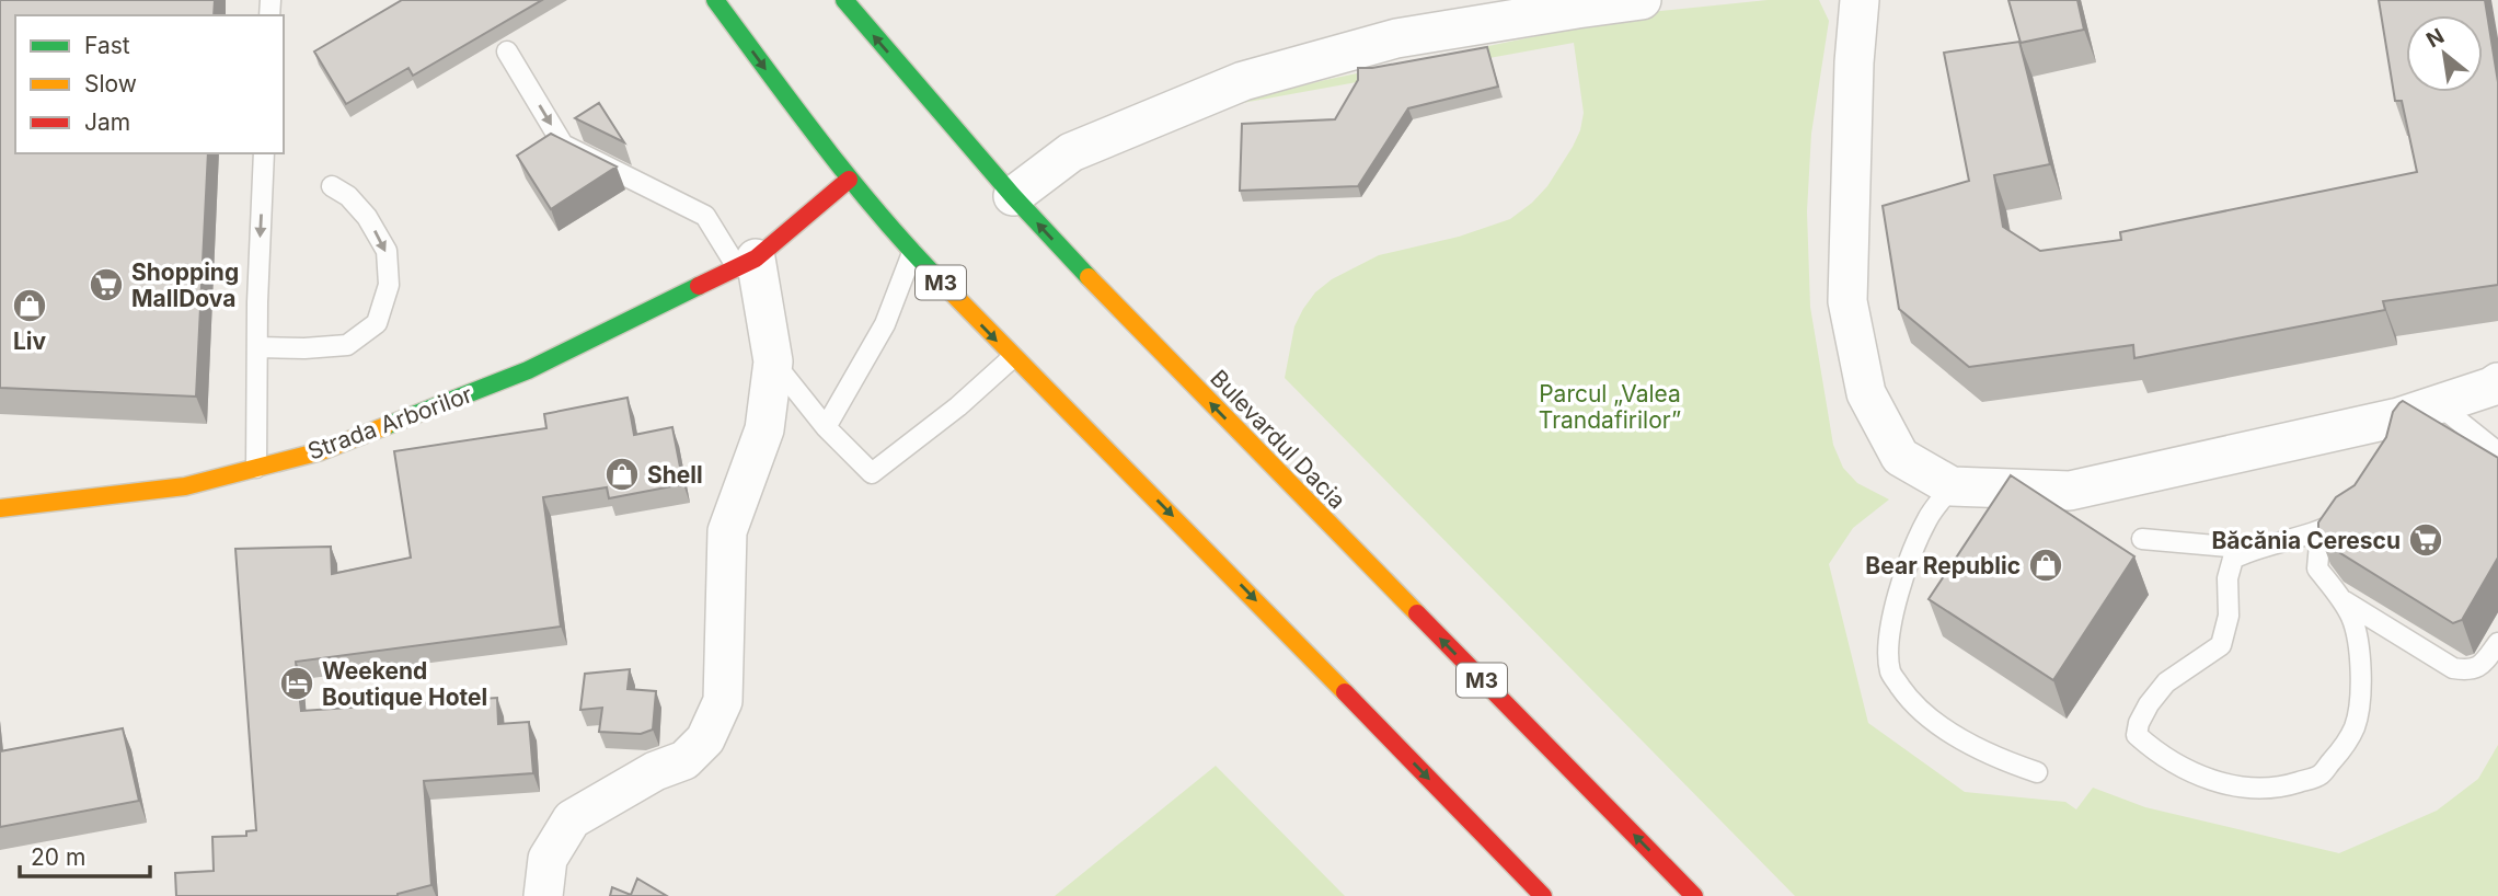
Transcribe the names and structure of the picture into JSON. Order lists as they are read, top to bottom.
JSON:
{
  "streets": {
    "main road": ["M3", "Strada Arborilor", "Bulevardul Dacia"]
  },
  "crossings": [
    ["M3", "Strada Arborilor"]
  ],
  "parks": ["Parcul „Valea Trandafirilor”"],
  "places": {
    "supermarket": ["Shopping MallDova", "Băcănia Cerescu"],
    "shop": ["Liv", "Shell", "Bear Republic"],
    "hotel": ["Weekend Boutique Hotel"]
  },
  "legend": ["Fast", "Slow", "Jam"],
  "scale_bar": "20 m",
  "north": "top left"
}
